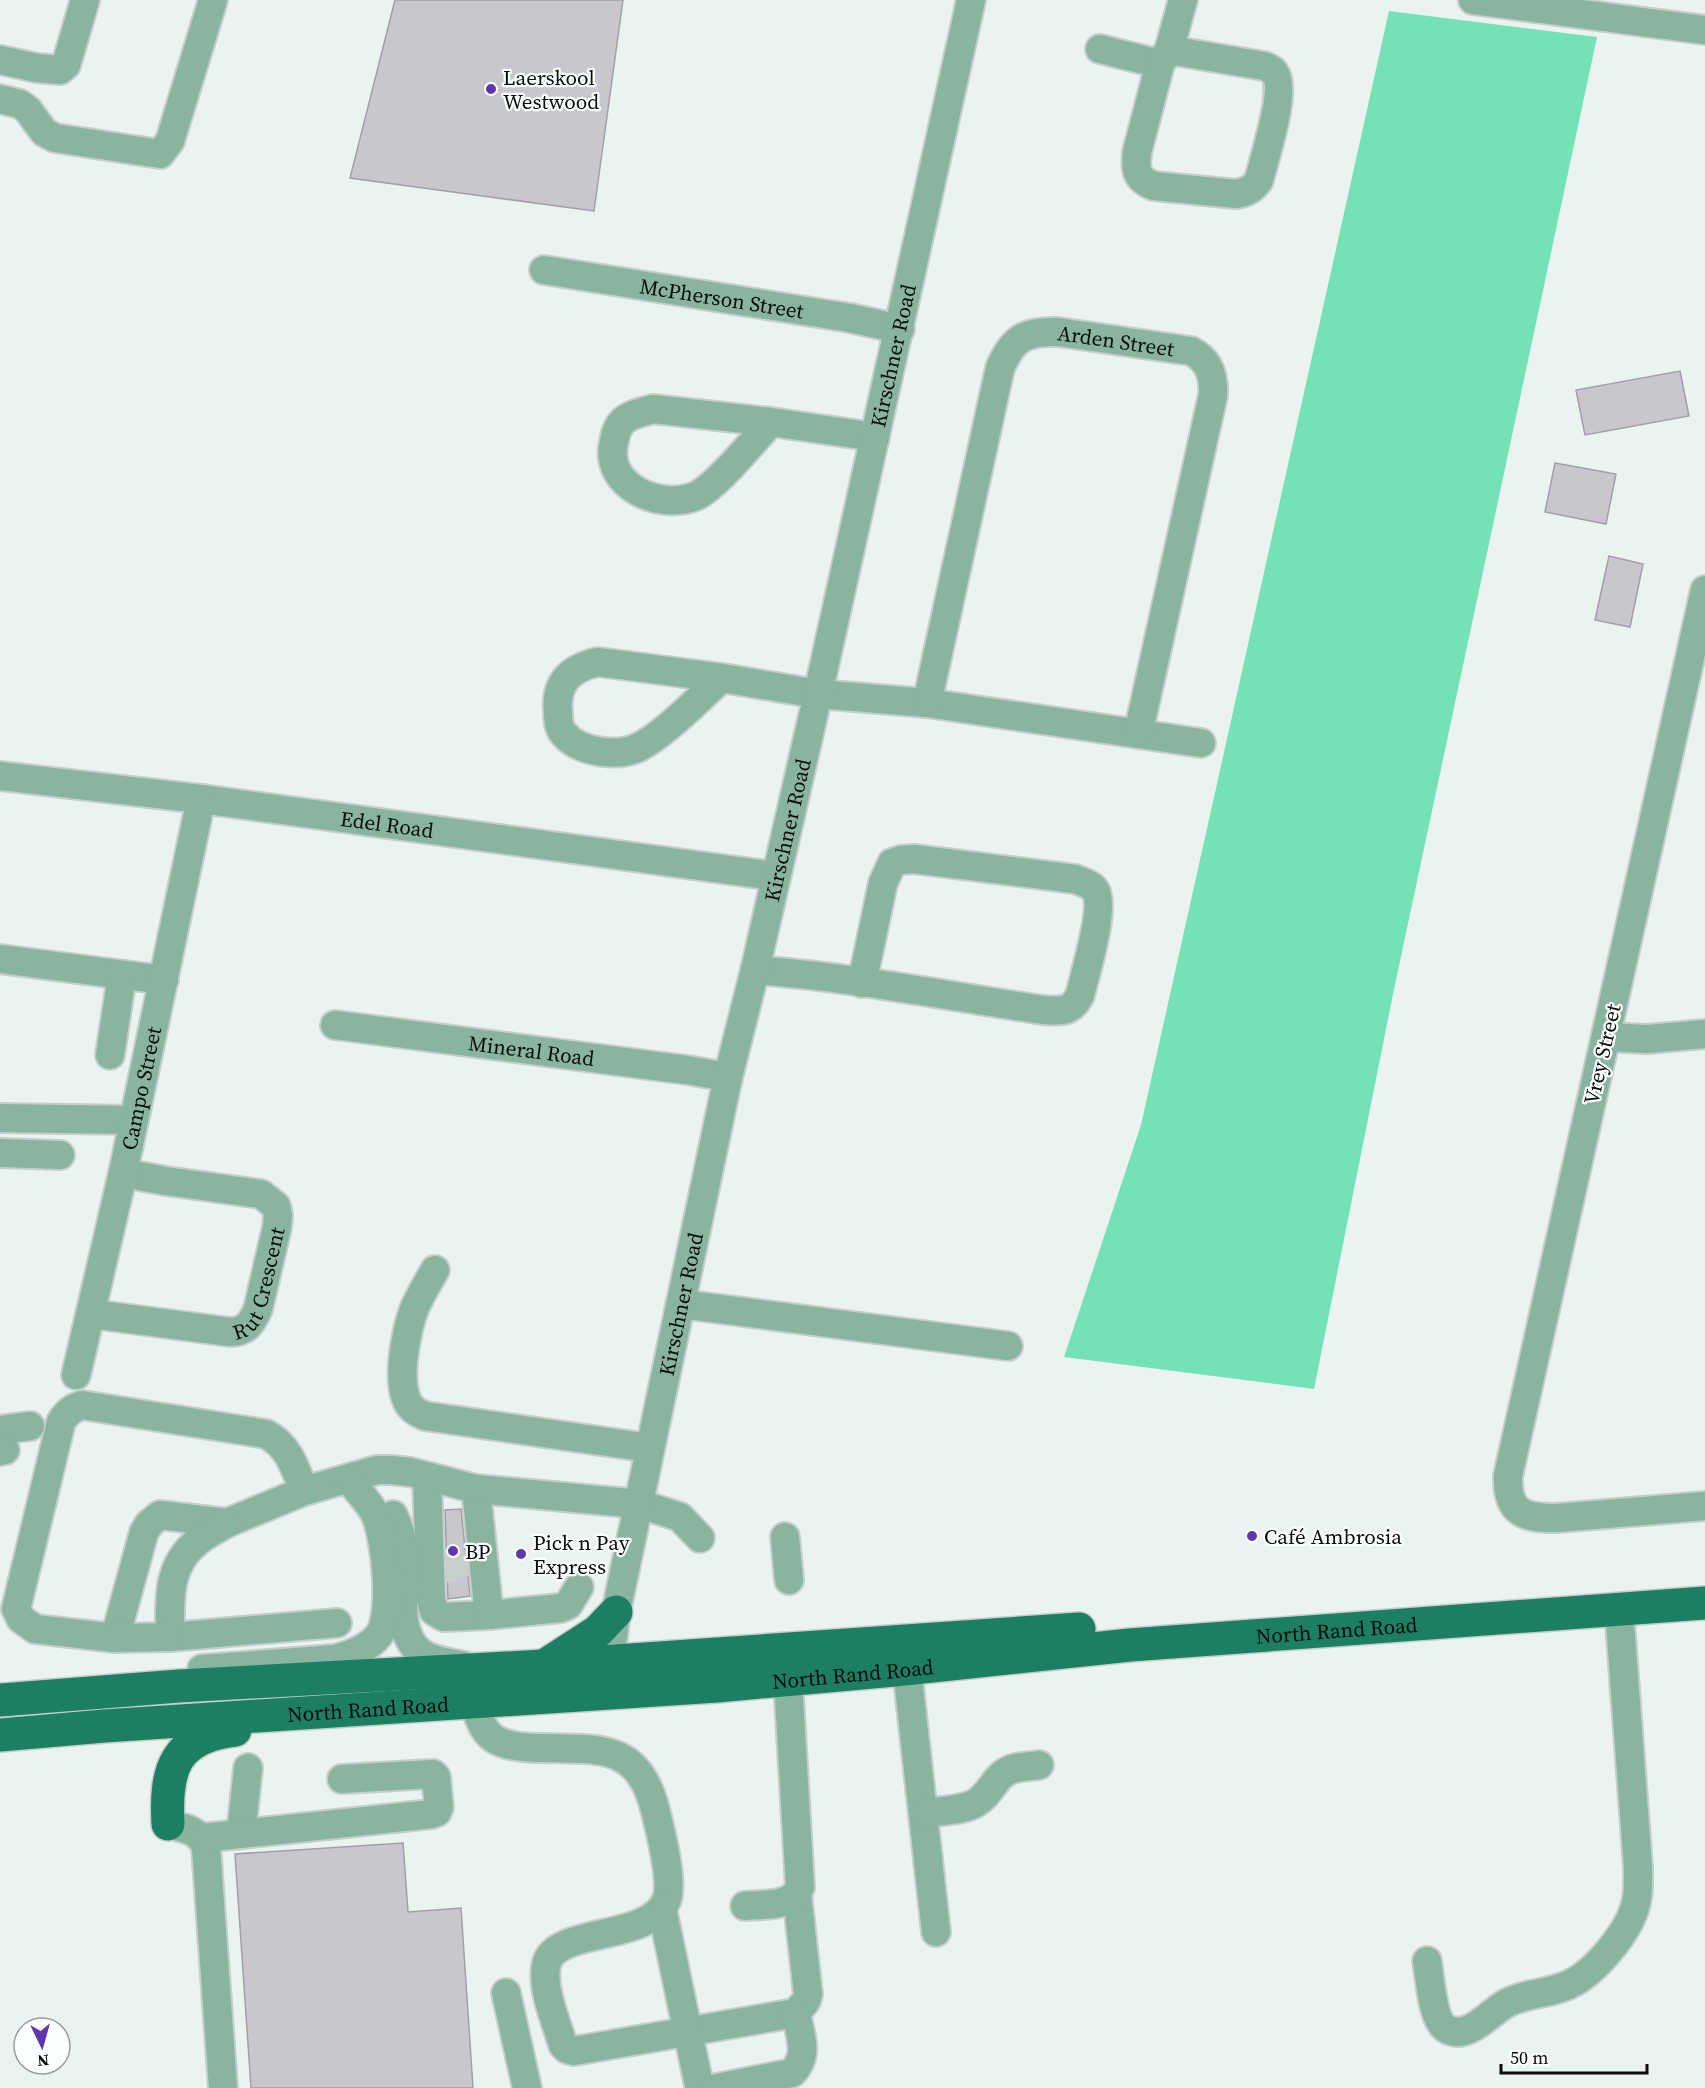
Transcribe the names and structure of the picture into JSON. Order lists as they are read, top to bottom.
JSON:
{
  "streets": {
    "main road": ["North Rand Road"],
    "street": [
      "McPherson Street",
      "Arden Street",
      "Kirschner Road",
      "Edel Road",
      "Mineral Road",
      "Vrey Street",
      "Campo Street",
      "Rut Crescent"
    ]
  },
  "crossings": [
    ["McPherson Street", "Kirschner Road"],
    ["Kirschner Road", "Edel Road"],
    ["Kirschner Road", "Mineral Road"],
    ["Kirschner Road", "North Rand Road"],
    ["Edel Road", "Campo Street"],
    ["Campo Street", "Rut Crescent"]
  ],
  "places": [
    "Laerskool Westwood",
    "Café Ambrosia",
    "BP",
    "Pick n Pay Express"
  ],
  "scale_bar": "50 m",
  "north": "bottom"
}
